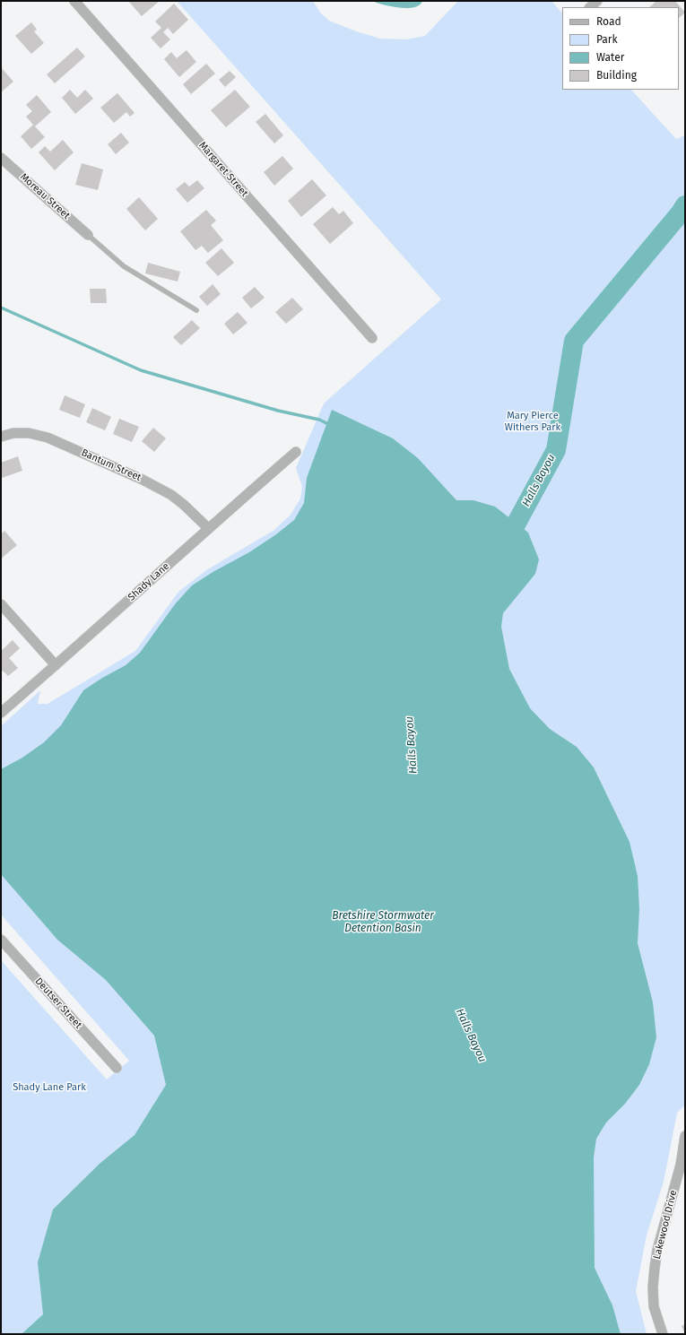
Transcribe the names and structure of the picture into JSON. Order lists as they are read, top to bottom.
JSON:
{
  "streets": {
    "street": [
      "Margaret Street",
      "Moreau Street",
      "Bantum Street",
      "Shady Lane",
      "Deutser Street",
      "Lakewood Drive"
    ]
  },
  "crossings": [
    ["Bantum Street", "Shady Lane"]
  ],
  "water": ["Halls Bayou", "Bretshire Stormwater Detention Basin"],
  "parks": ["Mary Pierce Withers Park", "Shady Lane Park"],
  "legend": [
    "Road",
    "Park",
    "Water",
    "Building"
  ]
}
